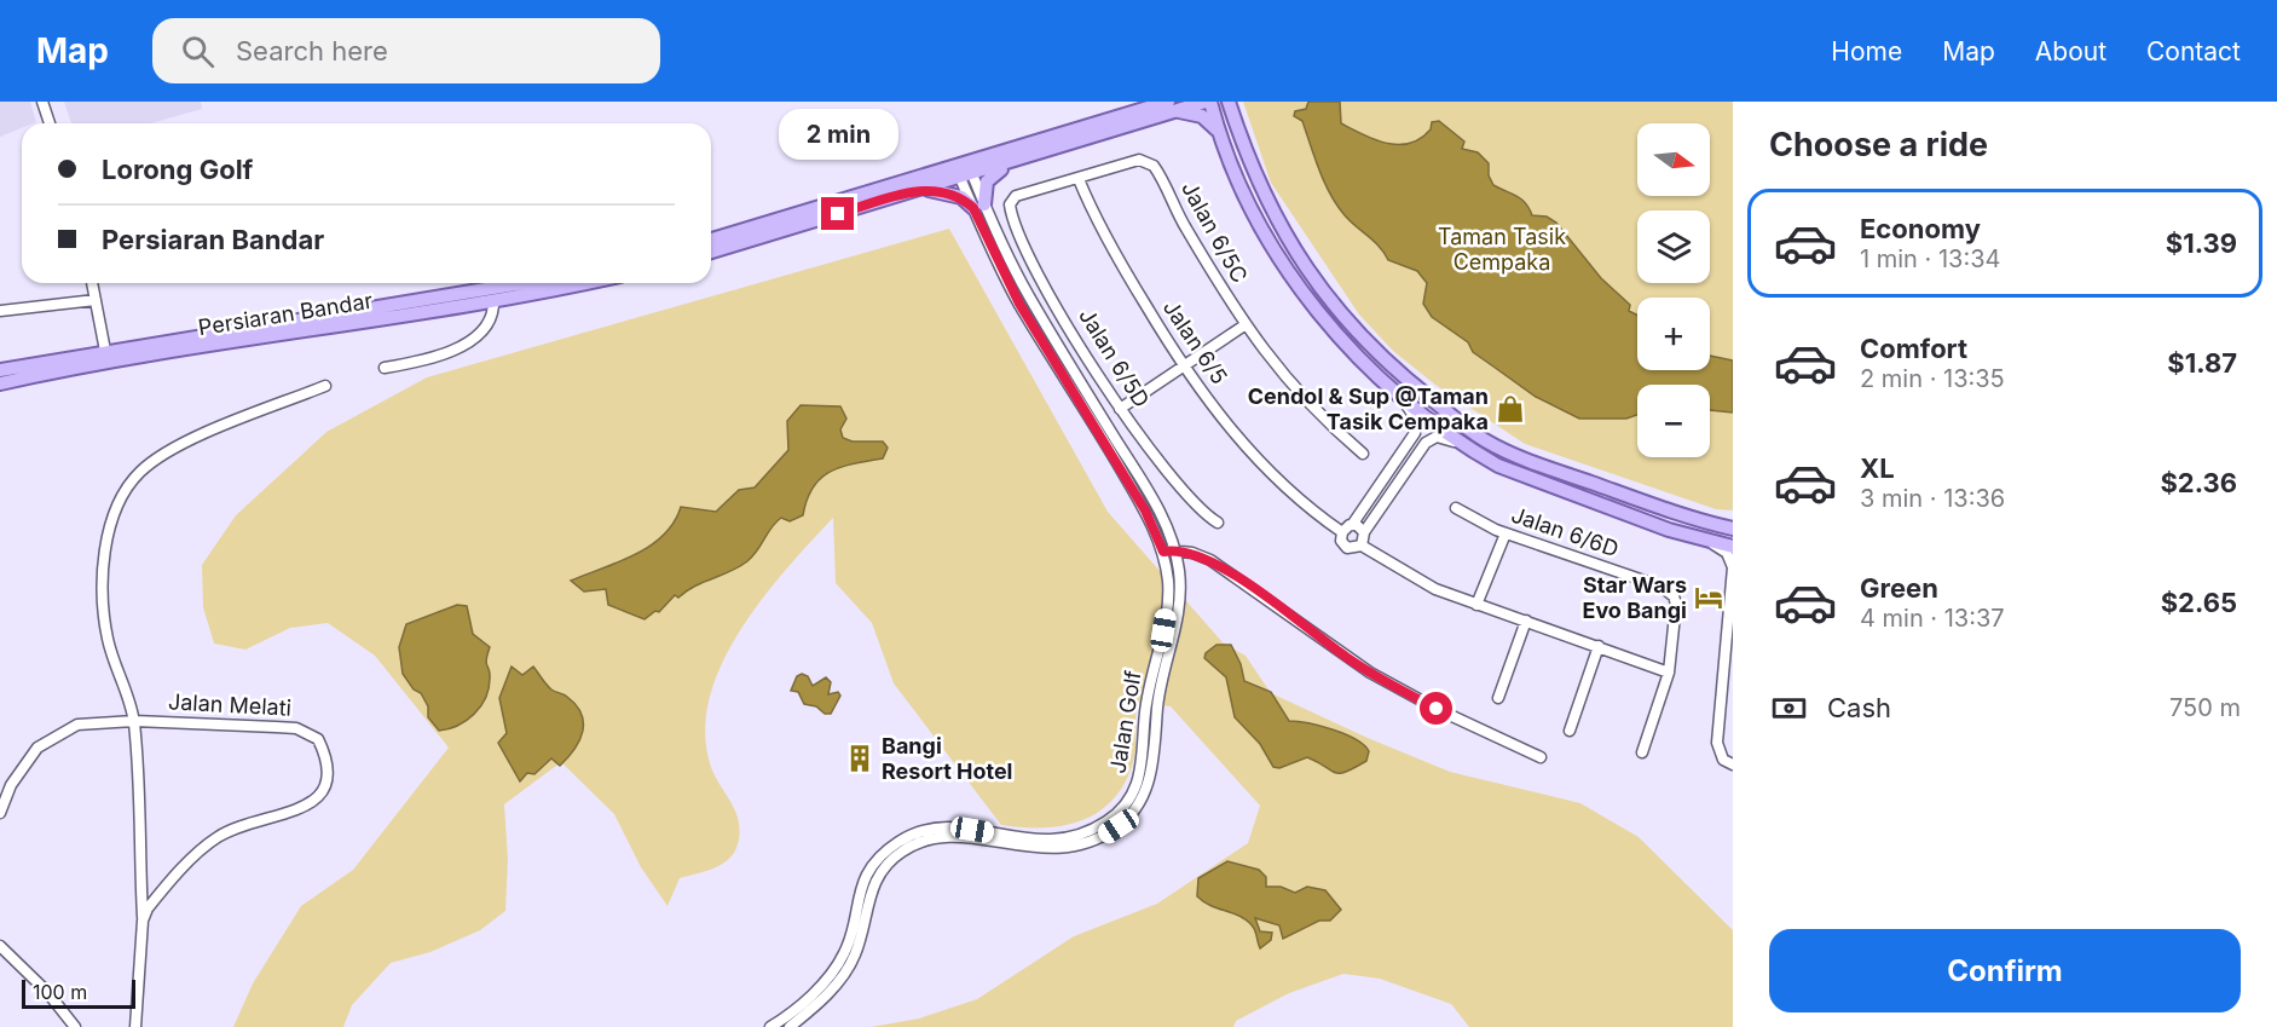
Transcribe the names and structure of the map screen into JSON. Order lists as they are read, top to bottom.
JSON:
{
  "streets": {
    "main road": ["Persiaran Bandar"],
    "street": [
      "Jalan 6/5C",
      "Jalan 6/5",
      "Jalan 6/5D",
      "Jalan 6/6D",
      "Jalan Melati",
      "Jalan Golf"
    ]
  },
  "crossings": [
    ["Jalan 6/5C", "Jalan 6/5"],
    ["Jalan 6/5C", "Jalan 6/5D"],
    ["Jalan 6/5", "Jalan 6/5D"]
  ],
  "parks": ["Taman Tasik Cempaka"],
  "places": {
    "shop": ["Cendol & Sup @Taman Tasik Cempaka"],
    "hotel": ["Star Wars Evo Bangi"],
    "building": ["Bangi Resort Hotel"]
  },
  "scale_bar": "100 m",
  "north": "right",
  "page": {
    "header": "Map",
    "search": "Search here",
    "nav": [
      "Home",
      "Map",
      "About",
      "Contact"
    ],
    "heading": "Choose a ride",
    "bubble": "2 min",
    "map_buttons": ["+", "−"],
    "banner": ["Lorong Golf", "Persiaran Bandar"],
    "list": [
      {
        "name": "Economy",
        "note": "1 min · 13:34",
        "value": "$1.39"
      },
      {
        "name": "Comfort",
        "note": "2 min · 13:35",
        "value": "$1.87"
      },
      {
        "name": "XL",
        "note": "3 min · 13:36",
        "value": "$2.36"
      },
      {
        "name": "Green",
        "note": "4 min · 13:37",
        "value": "$2.65"
      }
    ],
    "pay": ["Cash", "750 m"],
    "buttons": "Confirm",
    "scale": "100 m"
  }
}
